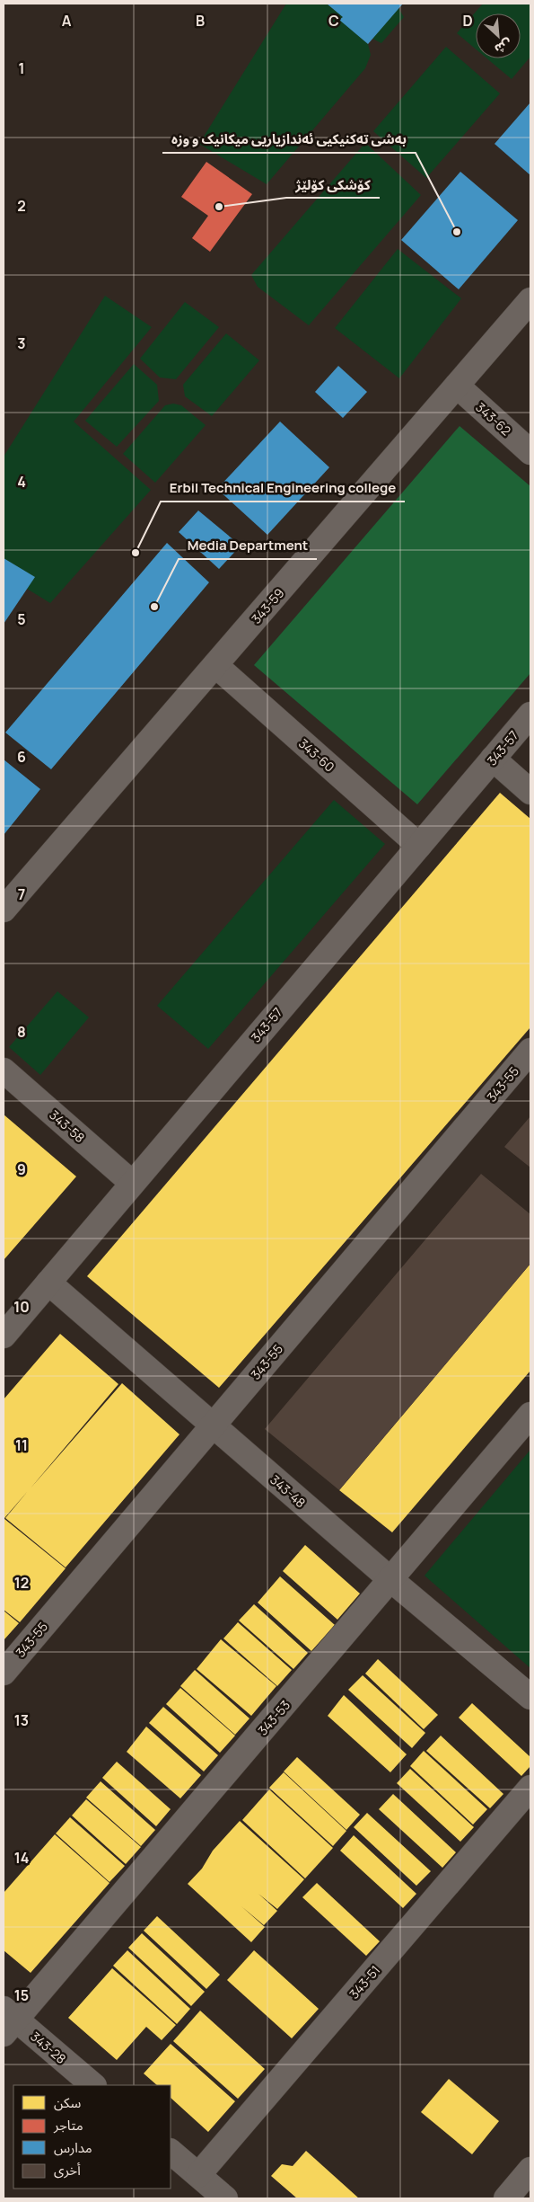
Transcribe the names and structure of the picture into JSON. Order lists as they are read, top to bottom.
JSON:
{
  "streets": {
    "street": [
      "343-62",
      "343-59",
      "343-57",
      "343-60",
      "343-55",
      "343-58",
      "343-48",
      "343-53",
      "343-51",
      "343-28"
    ]
  },
  "crossings": [
    ["343-62", "343-59"],
    ["343-59", "343-60"],
    ["343-57", "343-60"],
    ["343-57", "343-58"],
    ["343-57", "343-48"],
    ["343-55", "343-48"],
    ["343-48", "343-53"],
    ["343-53", "343-28"]
  ],
  "places": [
    "کۆشکی کۆلێژ",
    "بەشی تەکنیکیی ئەندازیاریی میکانیک و وزە",
    "Erbil Technical Engineering college",
    "Media Department"
  ],
  "legend": [
    "سكن",
    "متاجر",
    "مدارس",
    "أخرى"
  ],
  "north": "bottom right",
  "grid": {
    "columns": [
      "A",
      "B",
      "C",
      "D"
    ],
    "rows": [
      "1",
      "2",
      "3",
      "4",
      "5",
      "6",
      "7",
      "8",
      "9",
      "10",
      "11",
      "12",
      "13",
      "14",
      "15"
    ]
  }
}
